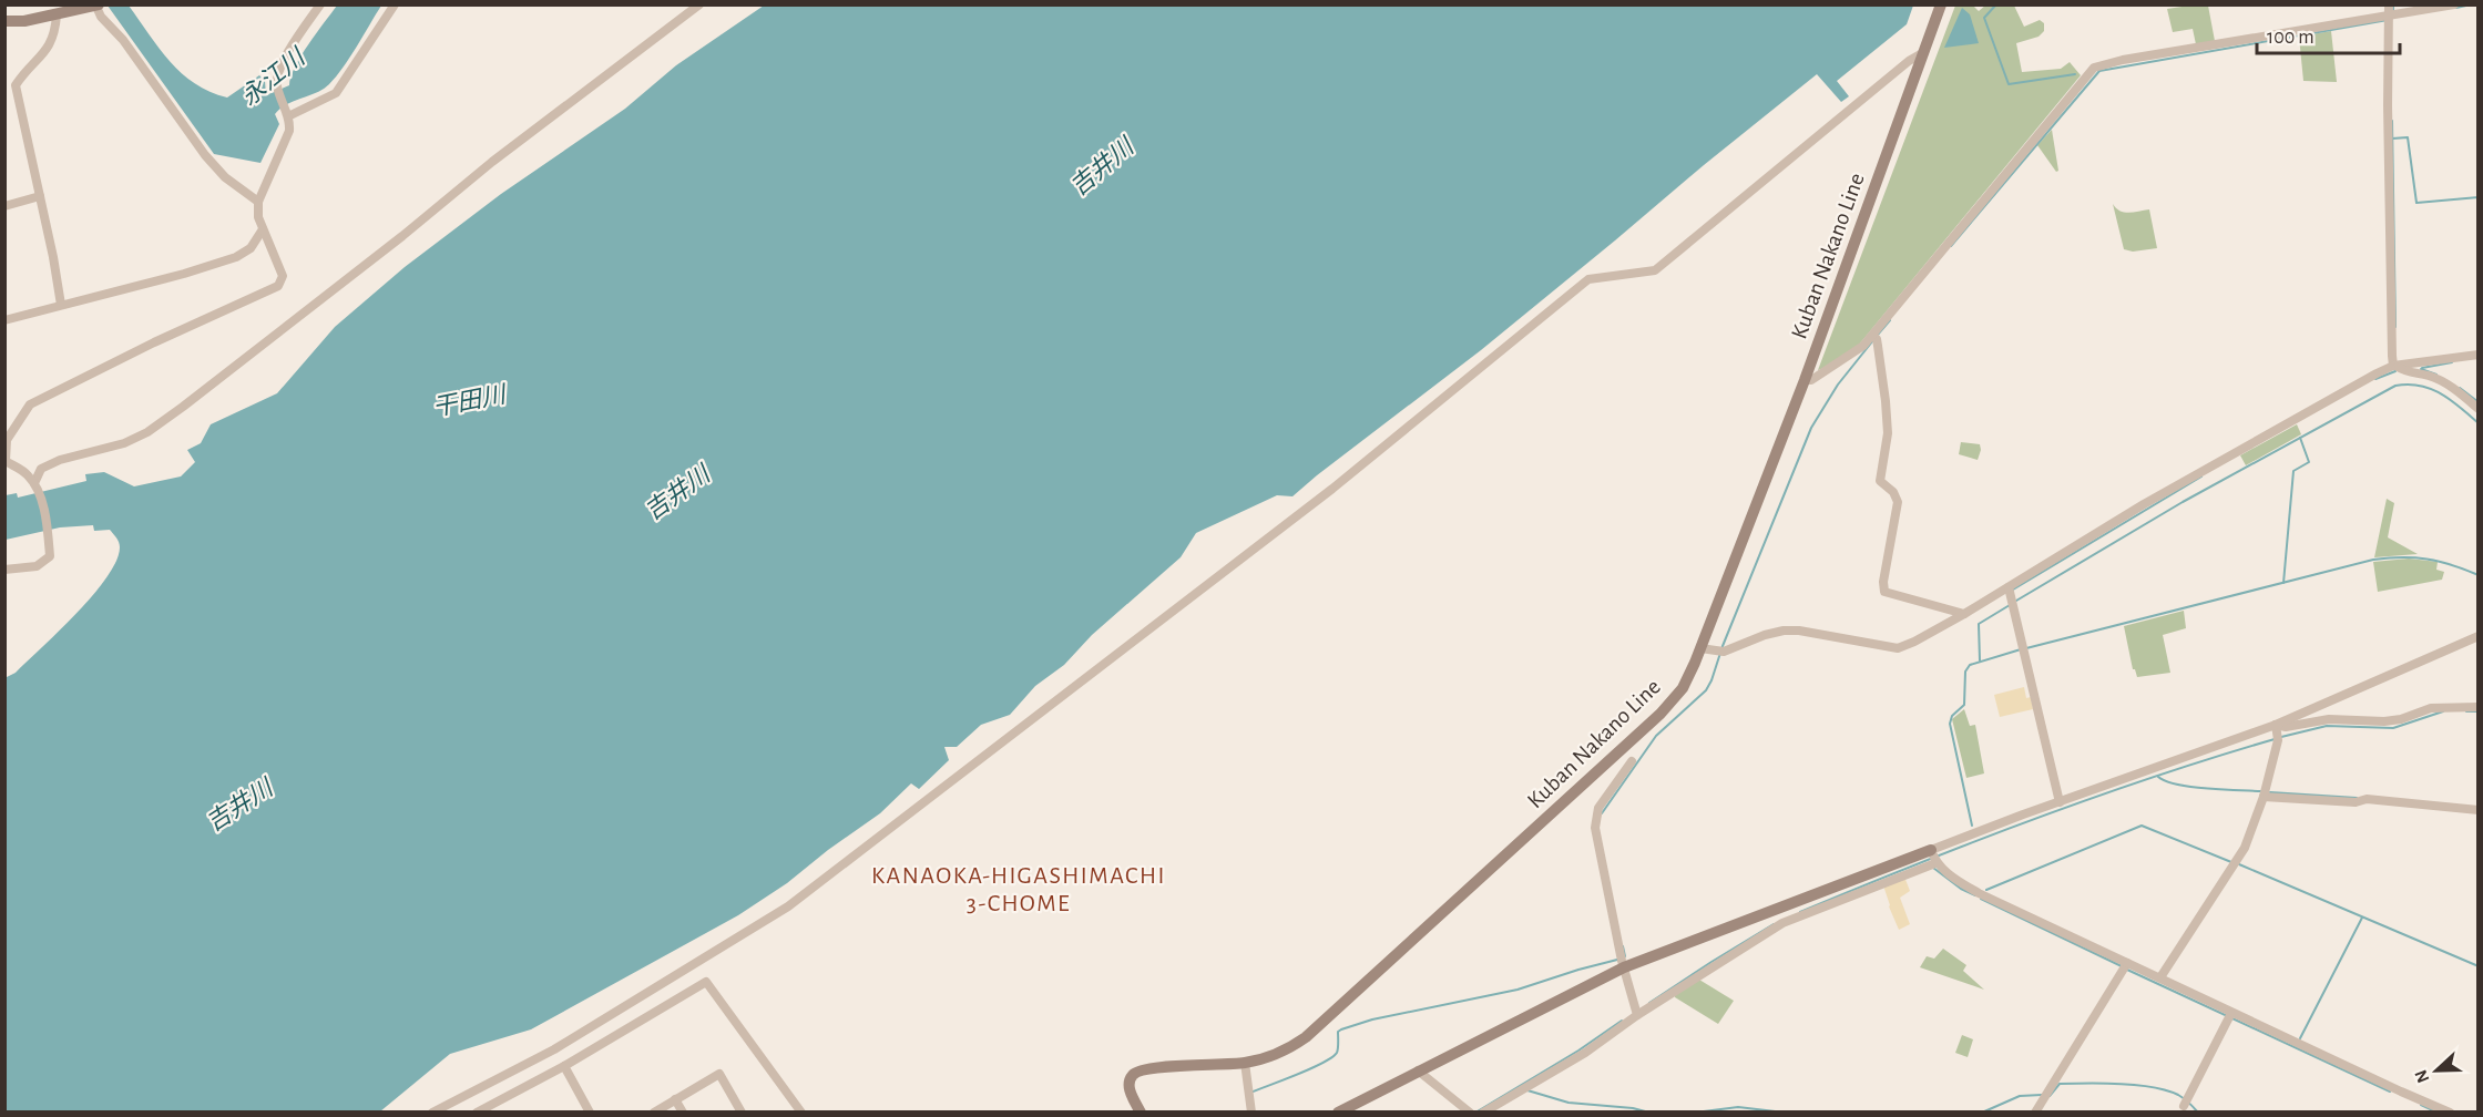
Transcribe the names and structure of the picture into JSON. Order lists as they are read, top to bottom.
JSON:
{
  "streets": {
    "main road": ["Kuban Nakano Line"]
  },
  "districts": ["KANAOKA-HIGASHIMACHI 3-CHOME"],
  "water": ["永江川", "吉井川", "干田川"],
  "scale_bar": "100 m",
  "north": "left"
}
